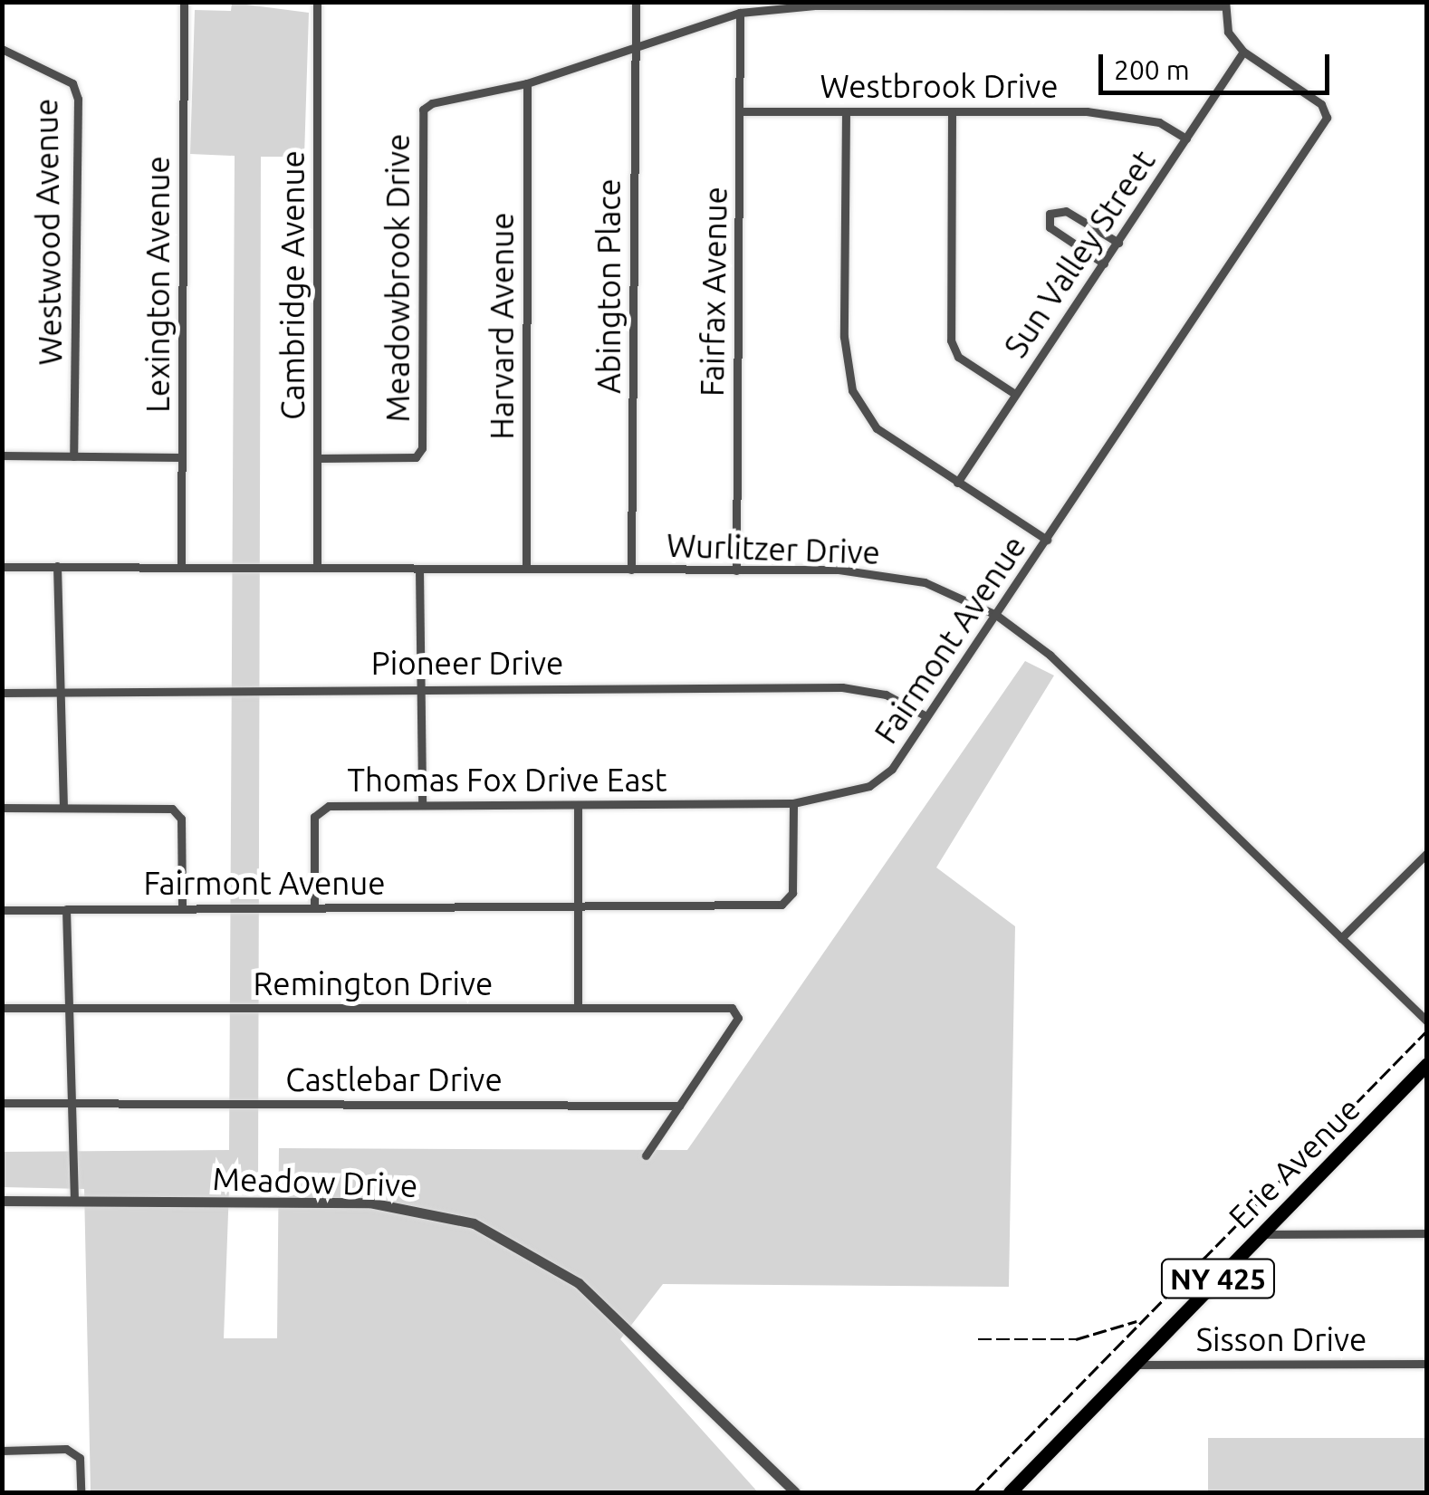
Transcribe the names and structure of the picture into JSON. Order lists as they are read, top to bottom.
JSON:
{
  "streets": {
    "main road": ["Erie Avenue", "NY 425"],
    "street": [
      "Westbrook Drive",
      "Westwood Avenue",
      "Sun Valley Street",
      "Meadowbrook Drive",
      "Lexington Avenue",
      "Cambridge Avenue",
      "Abington Place",
      "Fairfax Avenue",
      "Harvard Avenue",
      "Wurlitzer Drive",
      "Fairmont Avenue",
      "Pioneer Drive",
      "Thomas Fox Drive East",
      "Remington Drive",
      "Castlebar Drive",
      "Meadow Drive",
      "Sisson Drive"
    ]
  },
  "crossings": [
    ["Westbrook Drive", "Sun Valley Street"],
    ["Westbrook Drive", "Fairfax Avenue"],
    ["Sun Valley Street", "Fairmont Avenue"],
    ["Meadowbrook Drive", "Cambridge Avenue"],
    ["Meadowbrook Drive", "Abington Place"],
    ["Meadowbrook Drive", "Fairfax Avenue"],
    ["Meadowbrook Drive", "Harvard Avenue"],
    ["Lexington Avenue", "Wurlitzer Drive"],
    ["Cambridge Avenue", "Wurlitzer Drive"],
    ["Abington Place", "Wurlitzer Drive"],
    ["Fairfax Avenue", "Wurlitzer Drive"],
    ["Harvard Avenue", "Wurlitzer Drive"],
    ["Wurlitzer Drive", "Fairmont Avenue"],
    ["Fairmont Avenue", "Pioneer Drive"],
    ["Fairmont Avenue", "Thomas Fox Drive East"],
    ["Remington Drive", "Castlebar Drive"],
    ["Erie Avenue", "Sisson Drive"]
  ],
  "scale_bar": "200 m"
}
